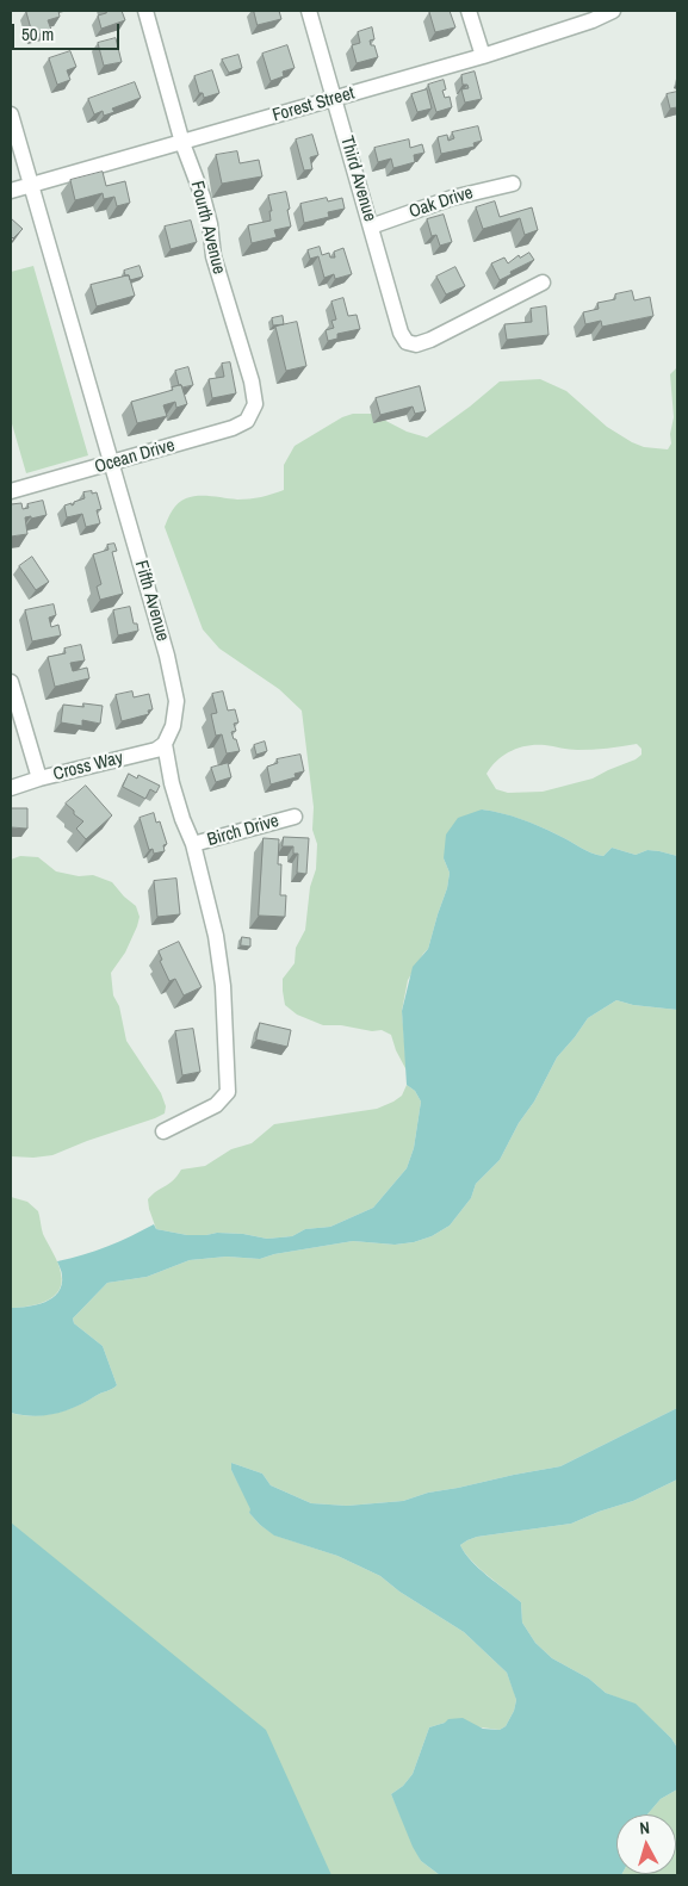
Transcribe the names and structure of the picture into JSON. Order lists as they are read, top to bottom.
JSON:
{
  "streets": {
    "street": [
      "Forest Street",
      "Third Avenue",
      "Oak Drive",
      "Fourth Avenue",
      "Ocean Drive",
      "Fifth Avenue",
      "Cross Way",
      "Birch Drive"
    ]
  },
  "crossings": [
    ["Forest Street", "Third Avenue"],
    ["Forest Street", "Fourth Avenue"],
    ["Forest Street", "Fifth Avenue"],
    ["Third Avenue", "Oak Drive"],
    ["Fourth Avenue", "Ocean Drive"],
    ["Ocean Drive", "Fifth Avenue"],
    ["Fifth Avenue", "Cross Way"]
  ],
  "scale_bar": "50 m",
  "north": "top"
}
